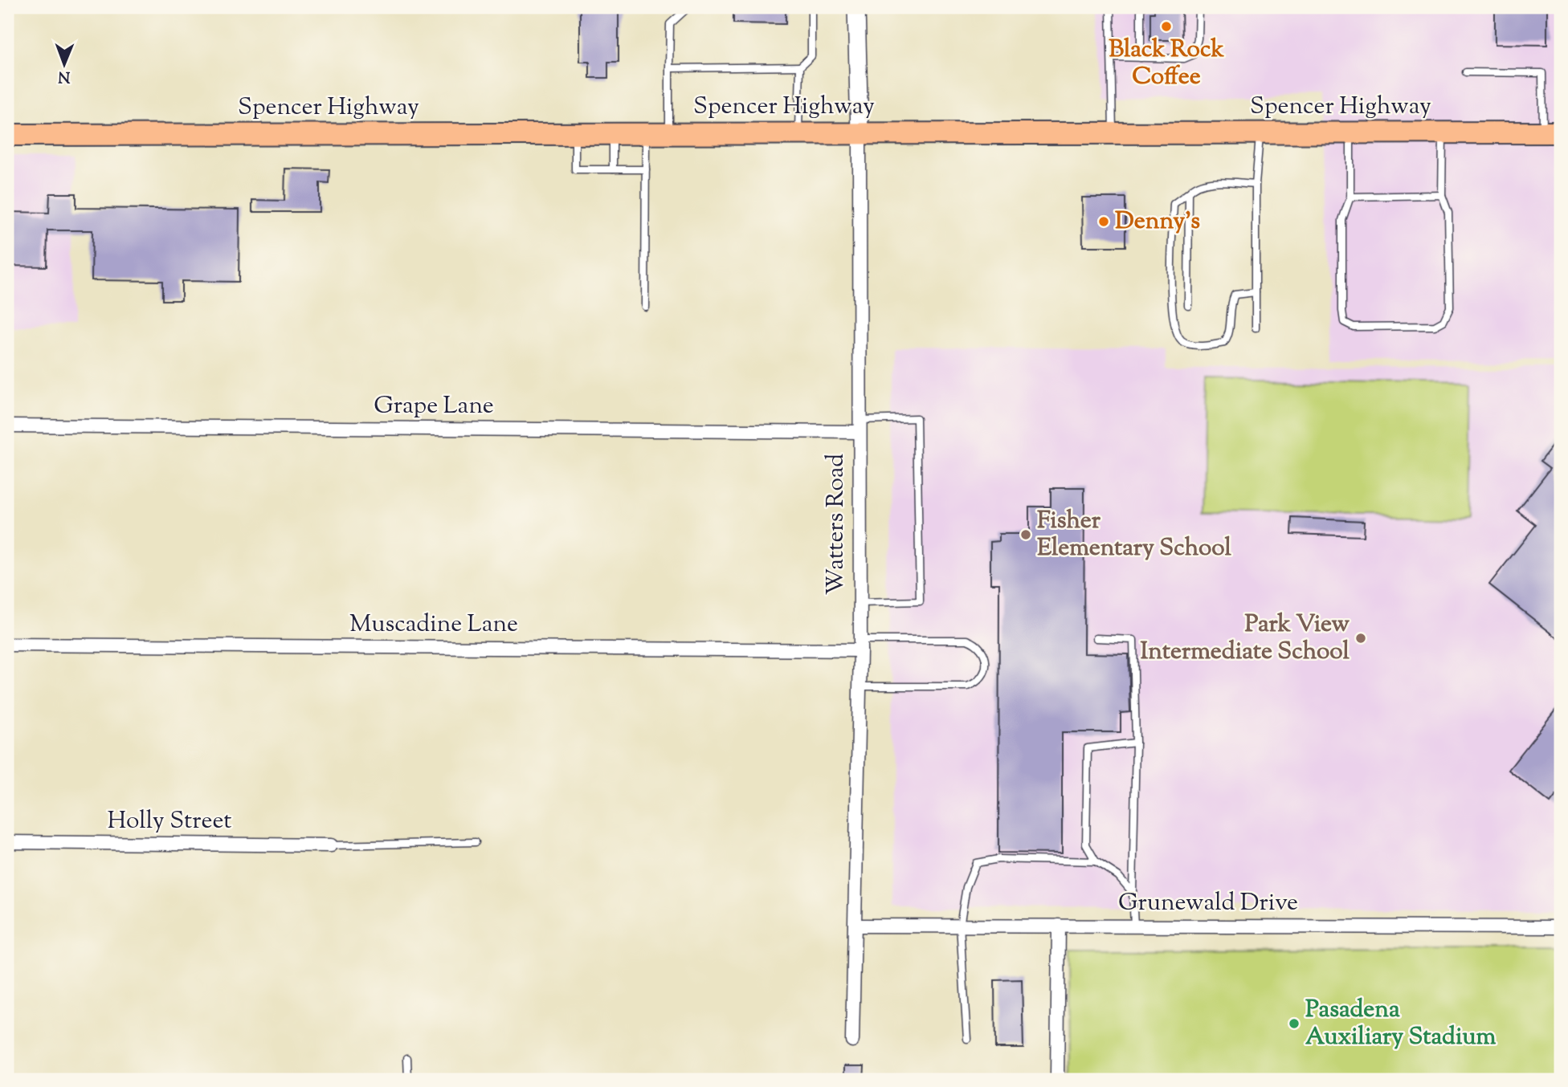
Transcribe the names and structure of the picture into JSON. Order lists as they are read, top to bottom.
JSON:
{
  "streets": {
    "main road": ["Spencer Highway"],
    "street": [
      "Grape Lane",
      "Watters Road",
      "Muscadine Lane",
      "Holly Street",
      "Grunewald Drive"
    ]
  },
  "crossings": [
    ["Spencer Highway", "Watters Road"],
    ["Grape Lane", "Watters Road"],
    ["Watters Road", "Muscadine Lane"],
    ["Watters Road", "Grunewald Drive"]
  ],
  "places": [
    "Black Rock Coffee",
    "Denny's",
    "Fisher Elementary School",
    "Park View Intermediate School",
    "Pasadena Auxiliary Stadium"
  ],
  "north": "bottom"
}
